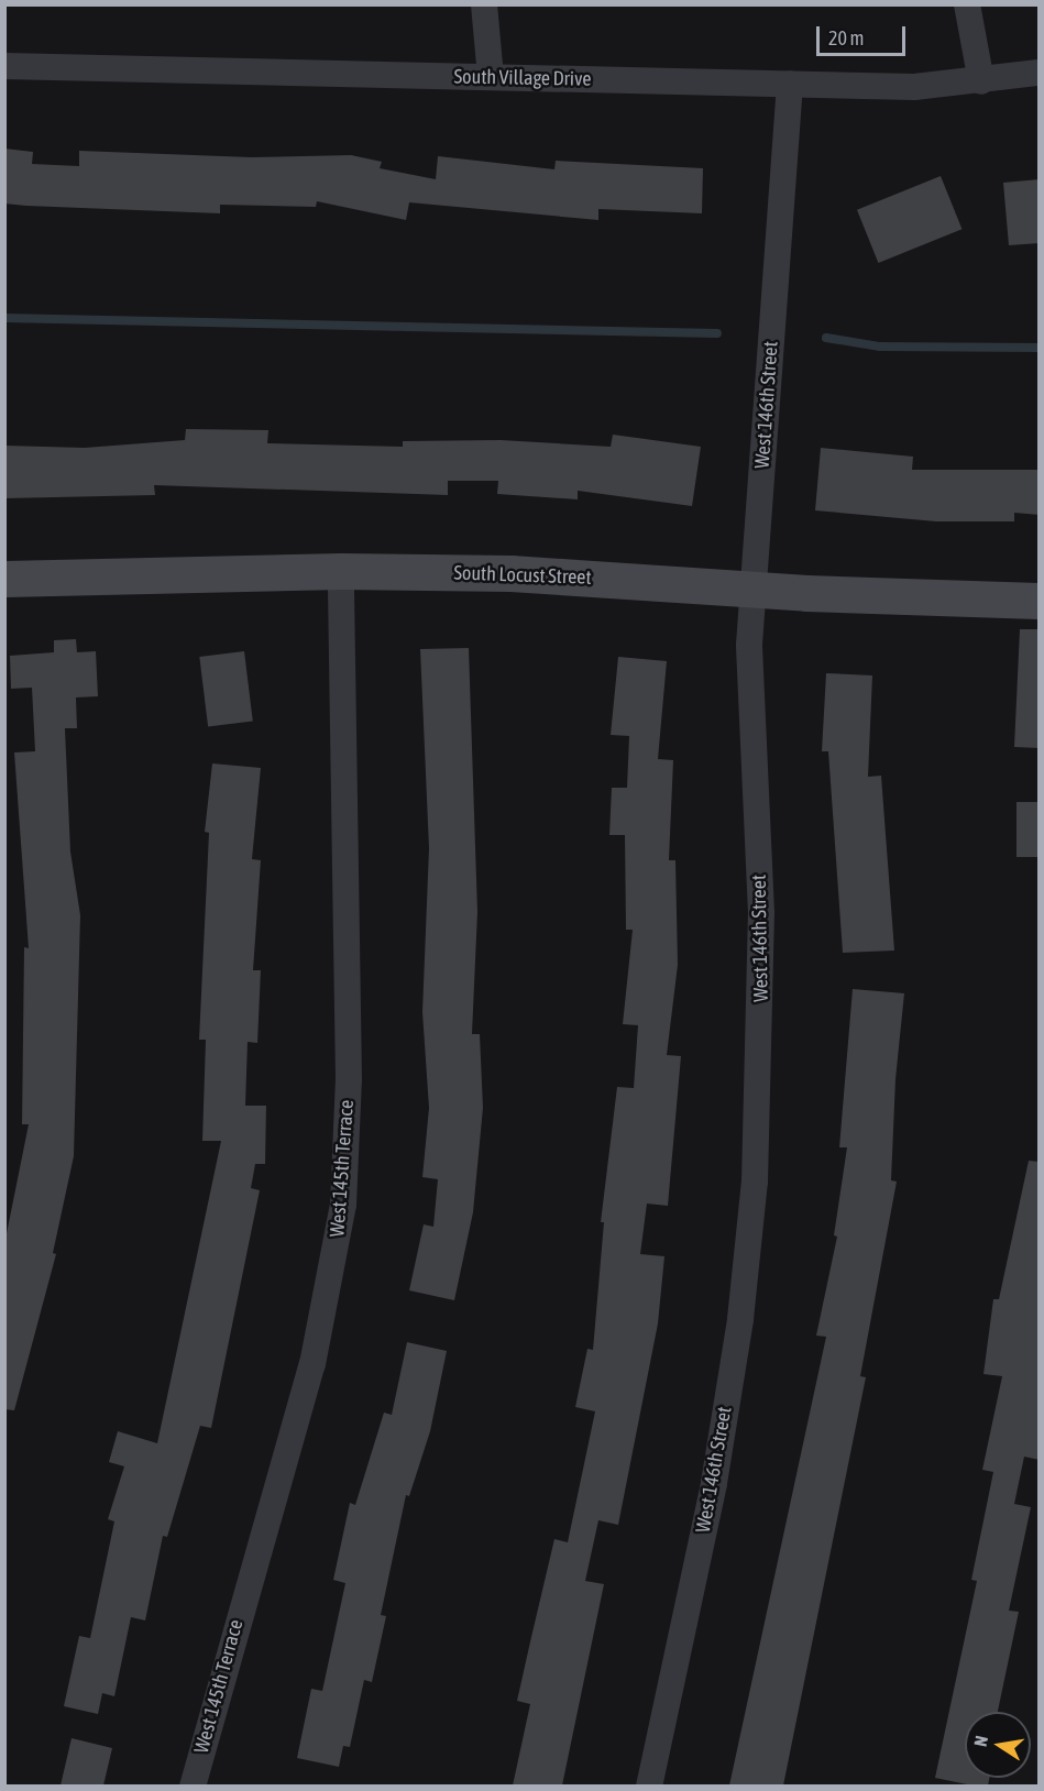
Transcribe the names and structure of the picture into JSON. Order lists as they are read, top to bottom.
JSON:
{
  "streets": {
    "street": [
      "South Village Drive",
      "West 146th Street",
      "South Locust Street",
      "West 145th Terrace"
    ]
  },
  "crossings": [
    ["South Village Drive", "West 146th Street"],
    ["West 146th Street", "South Locust Street"],
    ["South Locust Street", "West 145th Terrace"]
  ],
  "scale_bar": "20 m",
  "north": "left"
}
